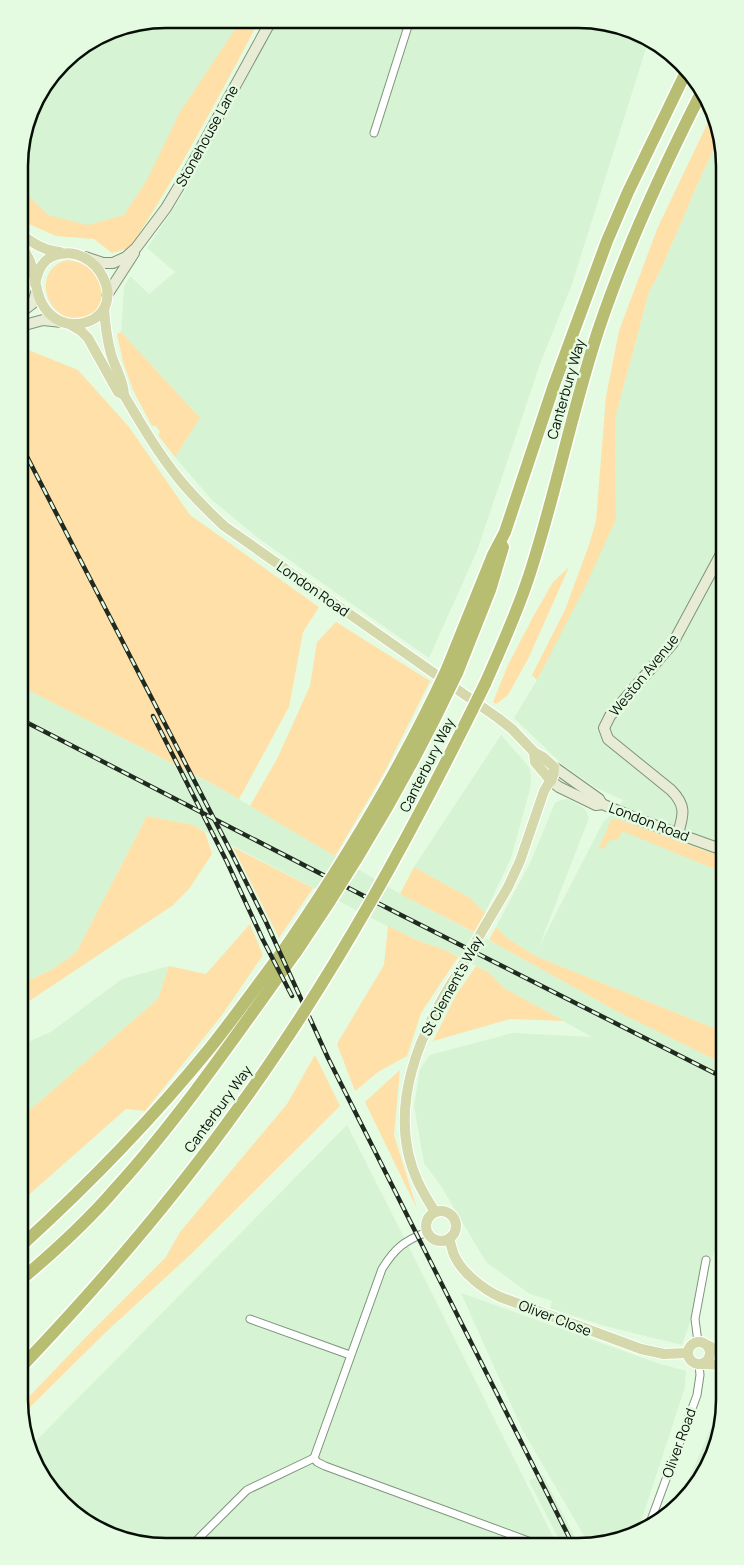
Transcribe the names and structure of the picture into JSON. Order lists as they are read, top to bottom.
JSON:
{
  "streets": {
    "highway": ["Canterbury Way"],
    "main road": ["London Road", "St Clement's Way", "Oliver Close"],
    "street": ["Stonehouse Lane", "Weston Avenue", "Oliver Road"]
  },
  "crossings": [
    ["Stonehouse Lane", "London Road"],
    ["London Road", "Weston Avenue"],
    ["London Road", "St Clement's Way"],
    ["St Clement's Way", "Oliver Close"],
    ["Oliver Close", "Oliver Road"]
  ]
}
